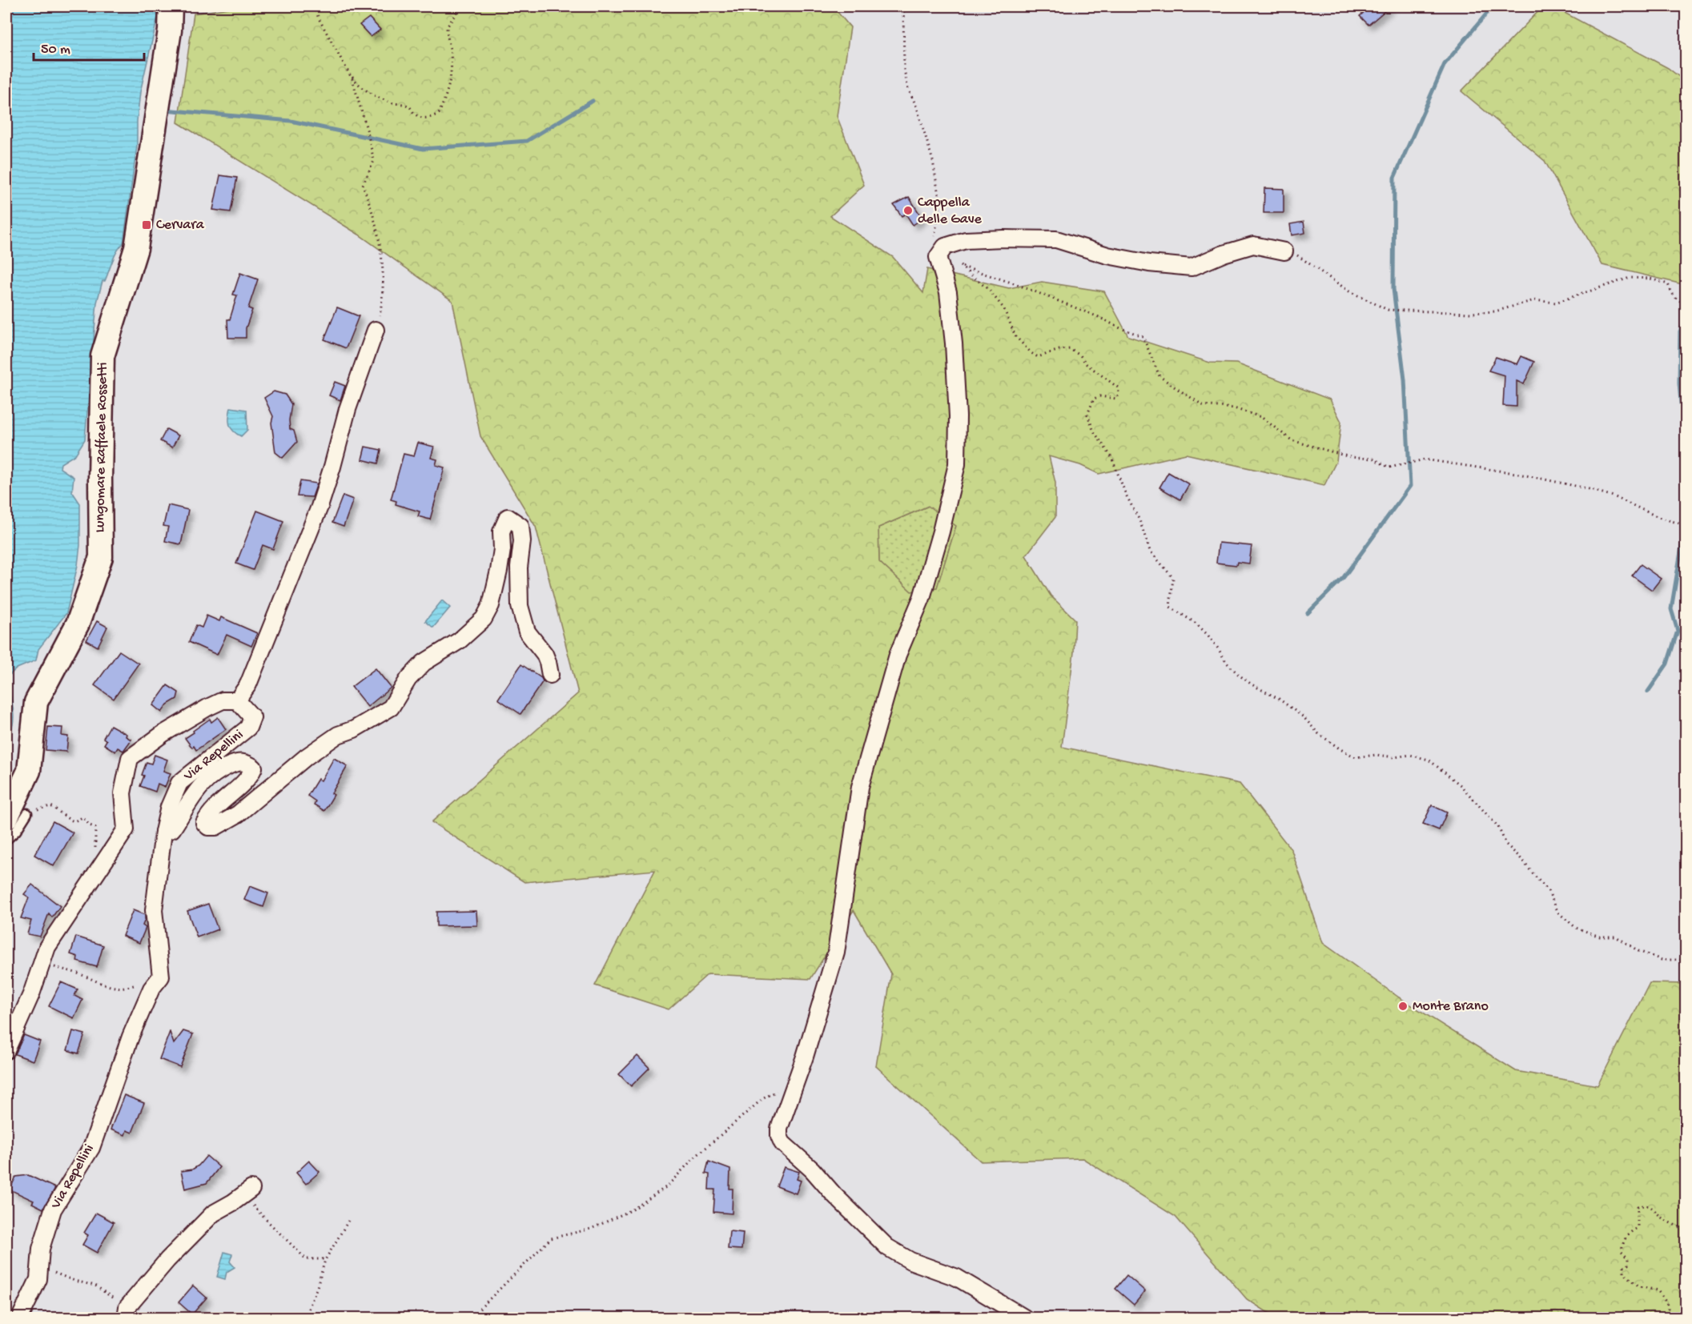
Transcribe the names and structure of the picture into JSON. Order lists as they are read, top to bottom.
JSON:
{
  "streets": {
    "main road": ["Lungomare Raffaele Rossetti"],
    "street": ["Via Repellini"]
  },
  "places": {
    "other": ["Cappella delle Gave", "Monte Brano"],
    "transit": ["Cervara"]
  },
  "scale_bar": "50 m"
}
